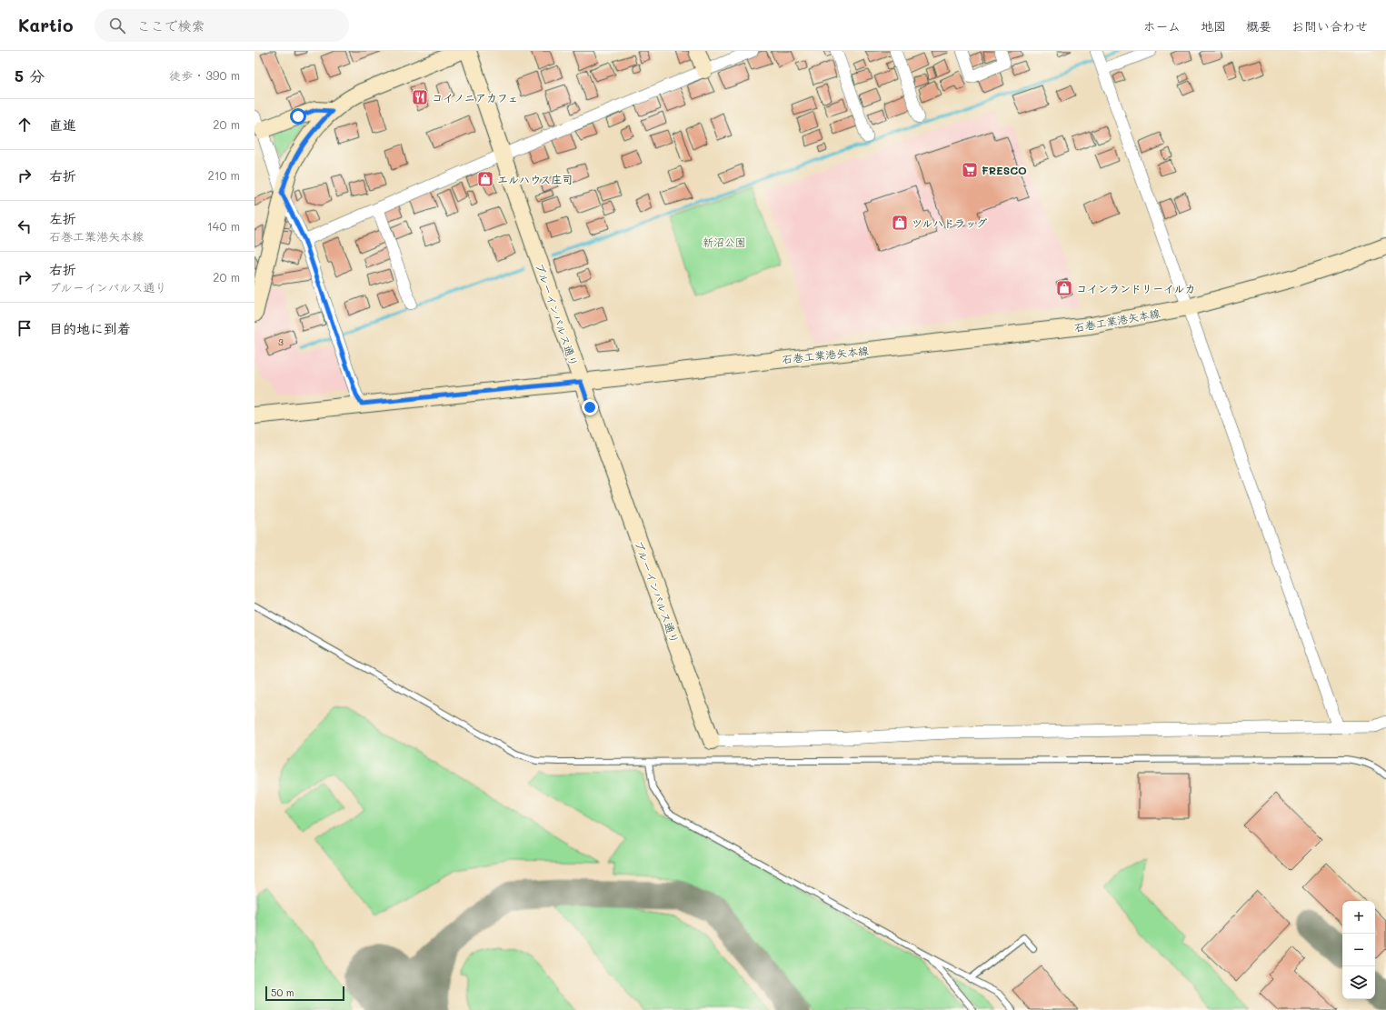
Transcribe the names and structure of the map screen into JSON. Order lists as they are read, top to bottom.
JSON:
{
  "streets": {
    "street": ["ブルーインパルス通り", "石巻工業港矢本線"]
  },
  "crossings": [
    ["ブルーインパルス通り", "石巻工業港矢本線"]
  ],
  "parks": ["新沼公園"],
  "places": {
    "restaurant": ["コイノニアカフェ"],
    "supermarket": ["FRESCO"],
    "shop": ["エルハウス庄司", "ツルハドラッグ", "コインランドリーイルカ"]
  },
  "house_numbers": ["3"],
  "scale_bar": "50 m",
  "page": {
    "header": "Kartio",
    "search": "ここで検索",
    "nav": [
      "ホーム",
      "地図",
      "概要",
      "お問い合わせ"
    ],
    "heading": ["5 分", "徒歩 · 390 m"],
    "list": [
      ["直進", "20 m"],
      ["右折", "210 m"],
      ["左折", "石巻工業港矢本線", "140 m"],
      ["右折", "ブルーインパルス通り", "20 m"],
      "目的地に到着"
    ],
    "map_buttons": ["+", "−"],
    "scale": "50 m"
  }
}
